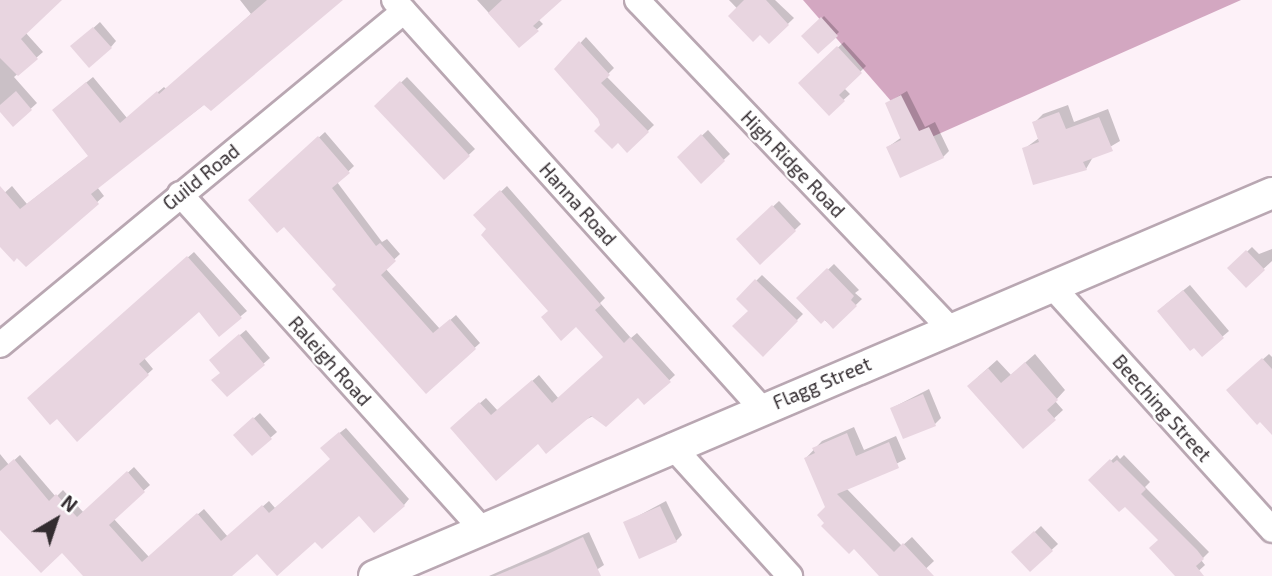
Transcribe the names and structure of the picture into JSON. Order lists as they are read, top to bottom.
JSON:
{
  "streets": {
    "street": [
      "High Ridge Road",
      "Guild Road",
      "Hanna Road",
      "Raleigh Road",
      "Flagg Street",
      "Beeching Street"
    ]
  },
  "crossings": [
    ["High Ridge Road", "Flagg Street"],
    ["Guild Road", "Hanna Road"],
    ["Guild Road", "Raleigh Road"],
    ["Hanna Road", "Flagg Street"],
    ["Raleigh Road", "Flagg Street"],
    ["Flagg Street", "Beeching Street"]
  ],
  "north": "top right"
}
